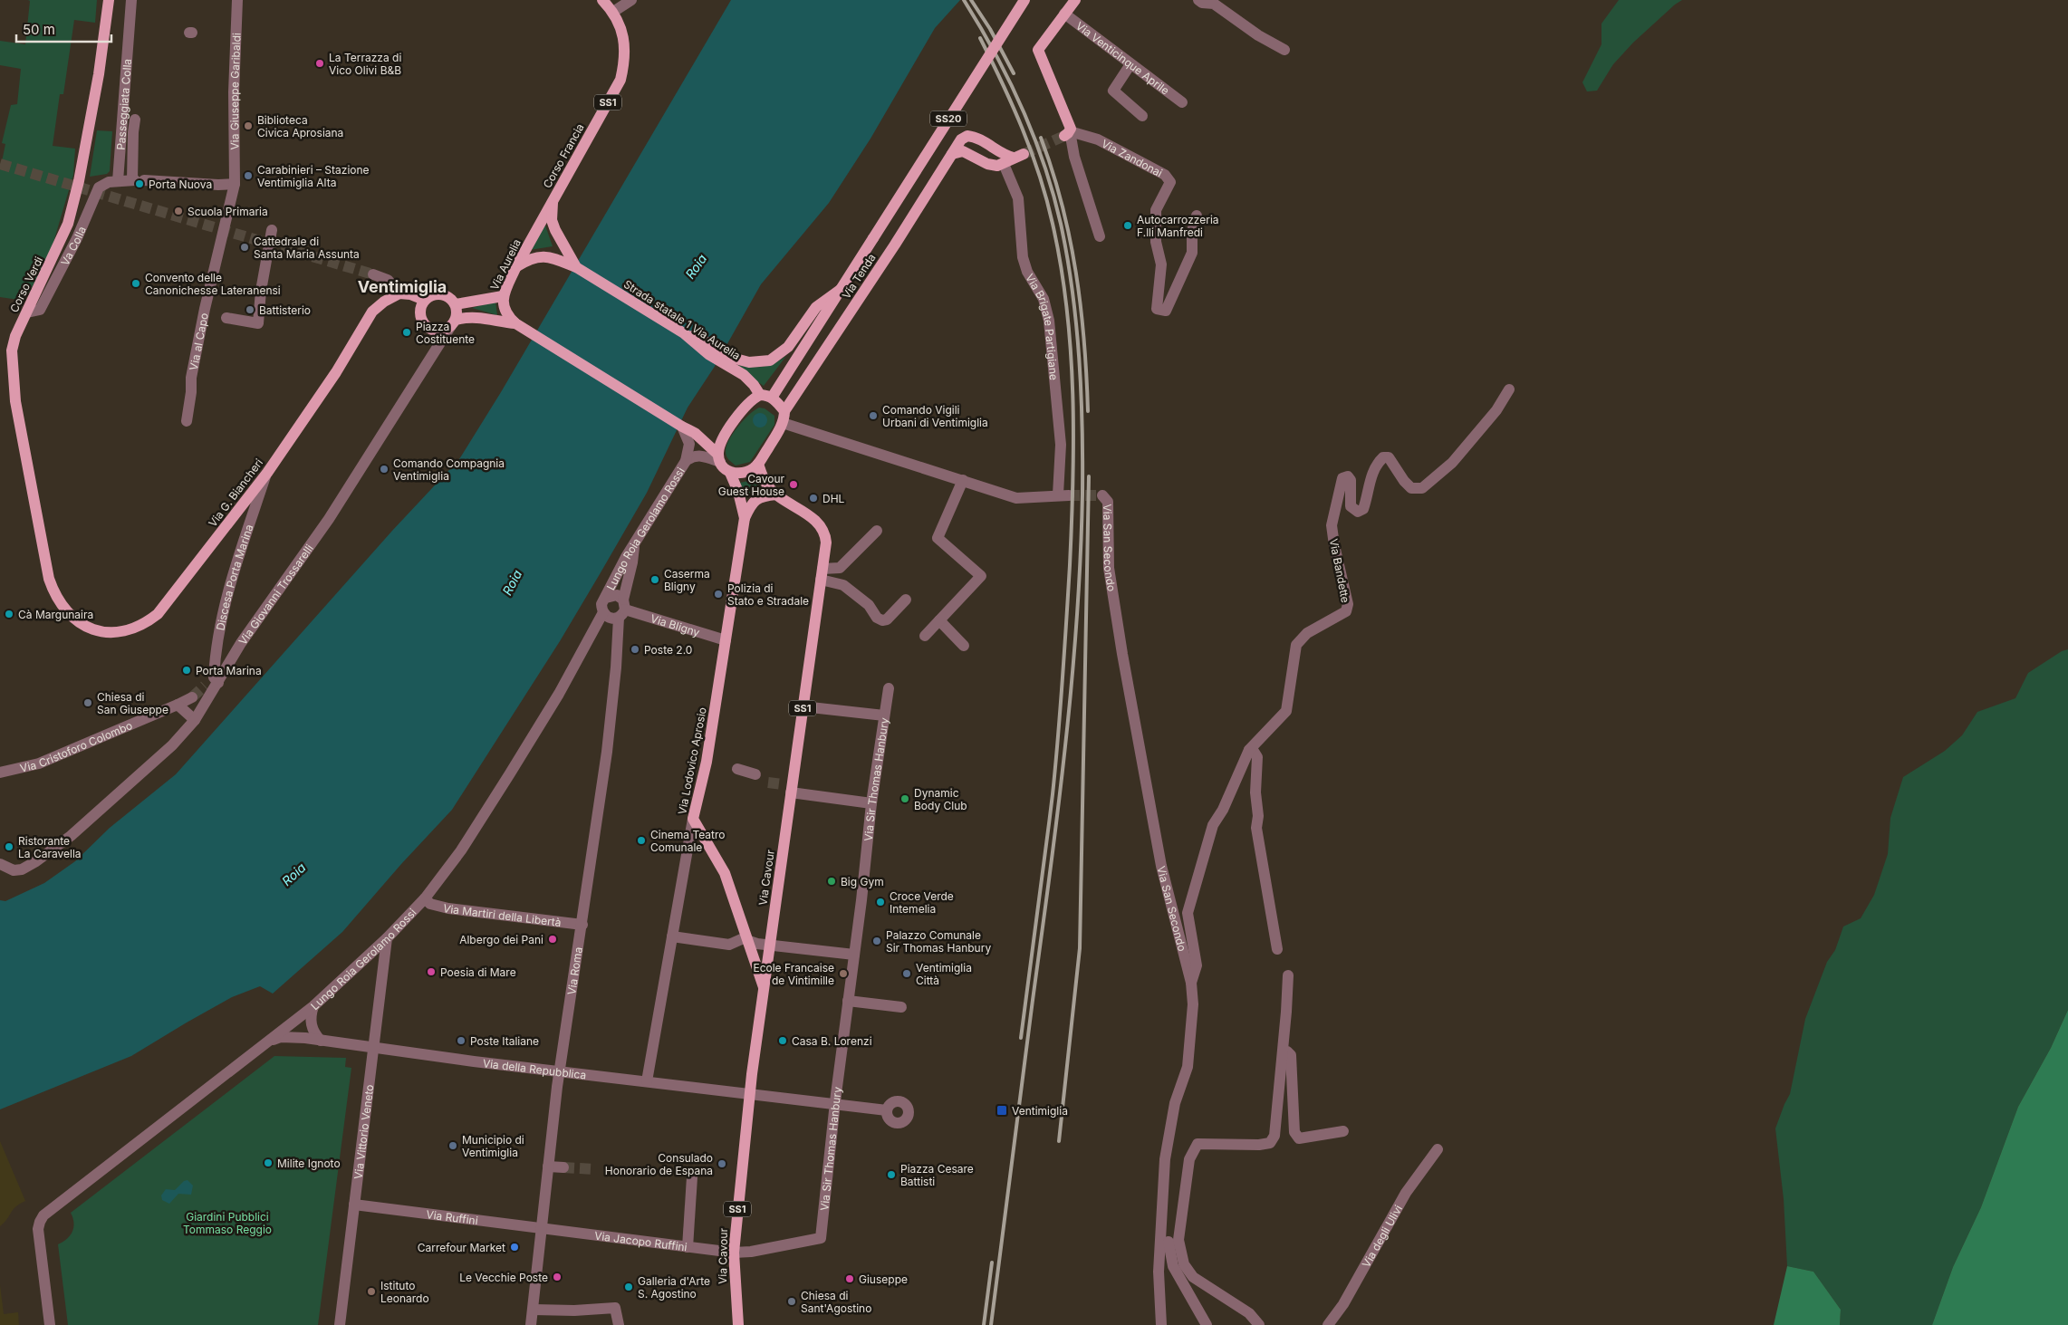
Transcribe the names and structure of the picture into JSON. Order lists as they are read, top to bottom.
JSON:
{
  "streets": {
    "main road": [
      "SS1",
      "SS20",
      "Corso Francia",
      "Via Aurelia",
      "Via Tenda",
      "Corso Verdi",
      "Strada statale 1 Via Aurelia",
      "Via G. Biancheri",
      "Via Lodovico Aprosio",
      "Via Cavour"
    ],
    "street": [
      "Via Venticinque Aprile",
      "Via Giuseppe Garibaldi",
      "Passeggiata Colla",
      "Via Zandonai",
      "Va Colla",
      "Via Brigate Partigiane",
      "Via al Capo",
      "Lungo Roia Gerolamo Rossi",
      "Via San Secondo",
      "Via Bandette",
      "Discesa Porta Marina",
      "Via Giovanni Trossarelli",
      "Via Bligny",
      "Via Cristoforo Colombo",
      "Via Sir Thomas Hanbury",
      "Via Martiri della Libertà",
      "Via Roma",
      "Via della Repubblica",
      "Via Vittorio Veneto",
      "Via Ruffini",
      "Via degli Ulivi",
      "Via Jacopo Ruffini"
    ]
  },
  "crossings": [
    ["Via Giuseppe Garibaldi", "Via al Capo"],
    ["Passeggiata Colla", "Va Colla"],
    ["Corso Francia", "Via Aurelia"],
    ["Corso Francia", "Strada statale 1 Via Aurelia"],
    ["Va Colla", "Corso Verdi"],
    ["Via Aurelia", "Strada statale 1 Via Aurelia"],
    ["Via Tenda", "Via Brigate Partigiane"],
    ["Corso Verdi", "Via G. Biancheri"],
    ["Via G. Biancheri", "Discesa Porta Marina"],
    ["Lungo Roia Gerolamo Rossi", "Via Martiri della Libertà"],
    ["Lungo Roia Gerolamo Rossi", "Via Roma"],
    ["Lungo Roia Gerolamo Rossi", "Via della Repubblica"],
    ["Lungo Roia Gerolamo Rossi", "Via Vittorio Veneto"],
    ["Via San Secondo", "Via Bandette"],
    ["Discesa Porta Marina", "Via Giovanni Trossarelli"],
    ["Via Bligny", "Via Lodovico Aprosio"],
    ["Via Bligny", "Via Roma"],
    ["Via Lodovico Aprosio", "Via della Repubblica"],
    ["Via Sir Thomas Hanbury", "Via Cavour"],
    ["Via Sir Thomas Hanbury", "Via della Repubblica"],
    ["Via Sir Thomas Hanbury", "Via Jacopo Ruffini"],
    ["Via Cavour", "Via della Repubblica"],
    ["Via Cavour", "Via Jacopo Ruffini"],
    ["Via Martiri della Libertà", "Via Roma"],
    ["Via Roma", "Via della Repubblica"],
    ["Via Roma", "Via Ruffini"],
    ["Via Roma", "Via Jacopo Ruffini"],
    ["Via della Repubblica", "Via Vittorio Veneto"],
    ["Via Vittorio Veneto", "Via Ruffini"],
    ["Via Ruffini", "Via Jacopo Ruffini"]
  ],
  "districts": ["Ventimiglia"],
  "water": ["Roia"],
  "parks": ["Giardini Pubblici Tommaso Reggio"],
  "places": {
    "other": [
      "La Terrazza di Vico Olivi B&B",
      "Biblioteca Civica Aprosiana",
      "Carabinieri – Stazione Ventimiglia Alta",
      "Porta Nuova",
      "Scuola Primaria",
      "Autocarrozzeria F.lli Manfredi",
      "Cattedrale di Santa Maria Assunta",
      "Convento delle Canonichesse Lateranensi",
      "Battisterio",
      "Piazza Costituente",
      "Comando Vigili Urbani di Ventimiglia",
      "Comando Compagnia Ventimiglia",
      "Cavour Guest House",
      "DHL",
      "Caserma Bligny",
      "Polizia di Stato e Stradale",
      "Cà Margunaira",
      "Poste 2.0",
      "Porta Marina",
      "Chiesa di San Giuseppe",
      "Dynamic Body Club",
      "Cinema Teatro Comunale",
      "Ristorante La Caravella",
      "Big Gym",
      "Croce Verde Intemelia",
      "Albergo dei Pani",
      "Palazzo Comunale Sir Thomas Hanbury",
      "Poesia di Mare",
      "Ecole Francaise de Vintimille",
      "Ventimiglia Città",
      "Poste Italiane",
      "Casa B. Lorenzi",
      "Municipio di Ventimiglia",
      "Milite Ignoto",
      "Consulado Honorario de Espana",
      "Piazza Cesare Battisti",
      "Carrefour Market",
      "Le Vecchie Poste",
      "Giuseppe",
      "Galleria d'Arte S. Agostino",
      "Istituto Leonardo",
      "Chiesa di Sant'Agostino"
    ],
    "transit": ["Ventimiglia"]
  },
  "scale_bar": "50 m"
}
